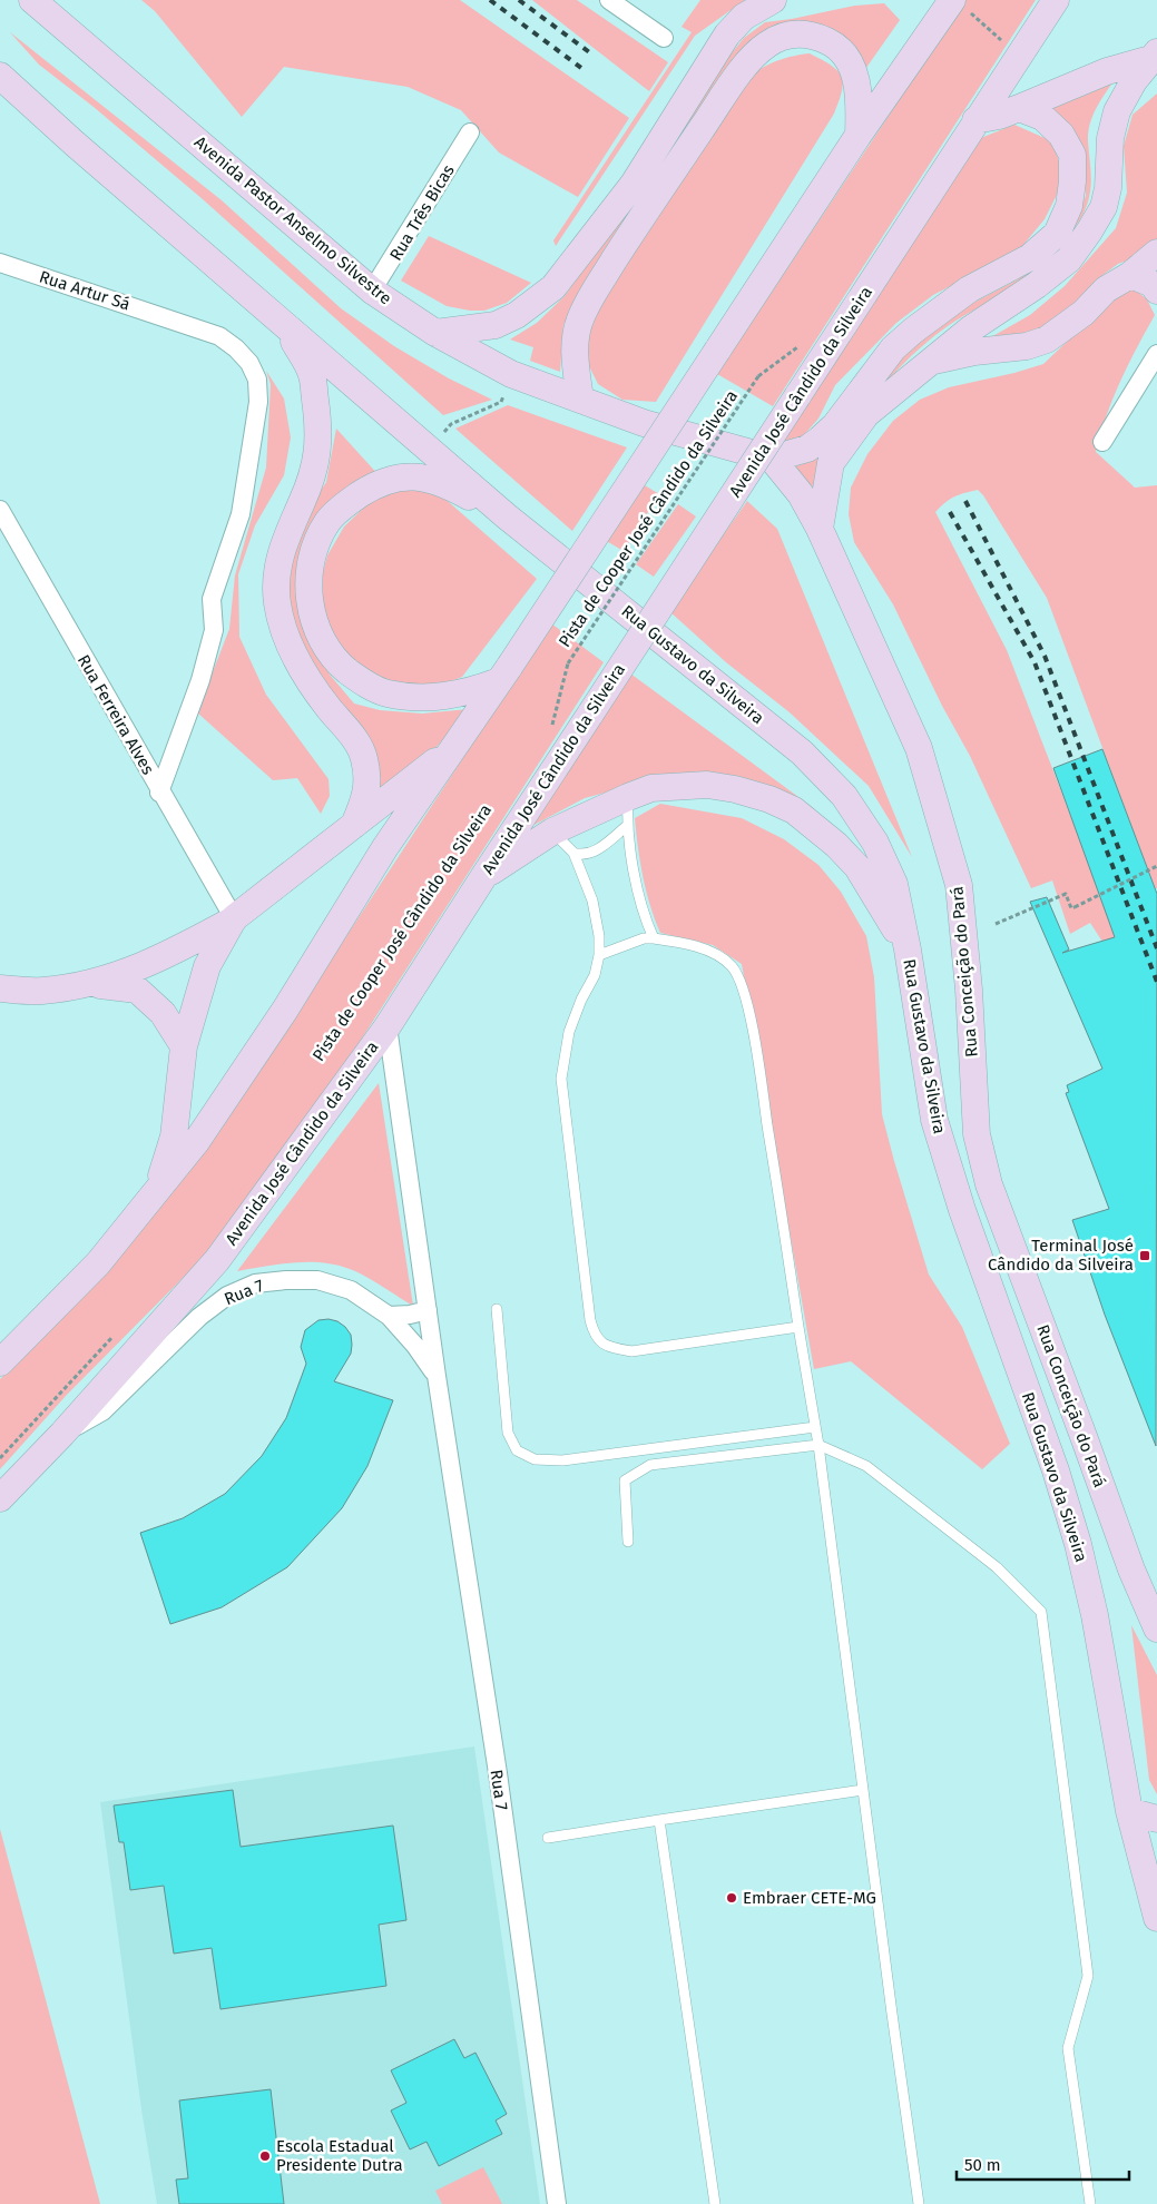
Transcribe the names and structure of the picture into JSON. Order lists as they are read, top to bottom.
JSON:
{
  "streets": {
    "main road": [
      "Avenida Pastor Anselmo Silvestre",
      "Avenida José Cândido da Silveira",
      "Rua Gustavo da Silveira",
      "Rua Conceição do Pará"
    ],
    "street": [
      "Rua Três Bicas",
      "Rua Artur Sá",
      "Rua Ferreira Alves",
      "Rua 7"
    ],
    "path": ["Pista de Cooper José Cândido da Silveira"]
  },
  "crossings": [
    ["Rua Três Bicas", "Avenida Pastor Anselmo Silvestre"],
    ["Rua Artur Sá", "Rua Ferreira Alves"],
    ["Avenida José Cândido da Silveira", "Rua 7"]
  ],
  "places": {
    "transit": ["Terminal José Cândido da Silveira"],
    "other": ["Embraer CETE-MG", "Escola Estadual Presidente Dutra"]
  },
  "scale_bar": "50 m"
}
